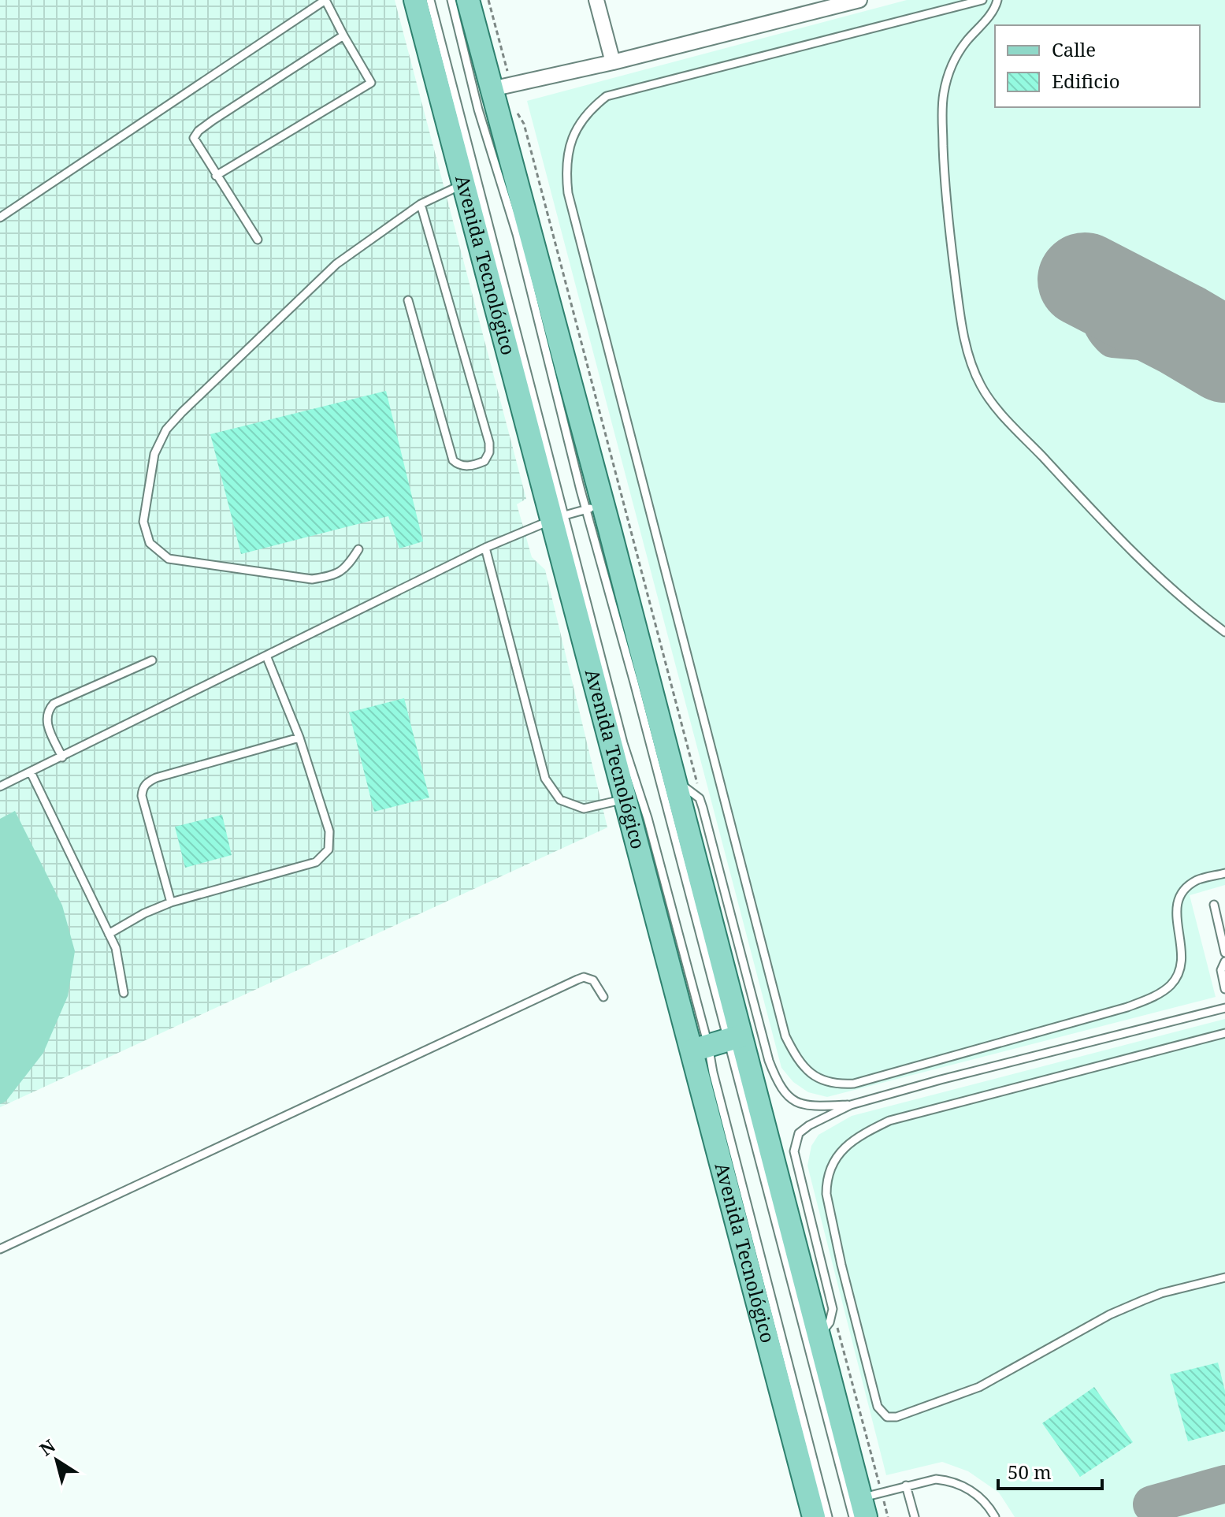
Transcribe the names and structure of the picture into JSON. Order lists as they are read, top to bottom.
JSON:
{
  "streets": {
    "main road": ["Avenida Tecnológico"]
  },
  "legend": ["Calle", "Edificio"],
  "scale_bar": "50 m",
  "north": "top left"
}
